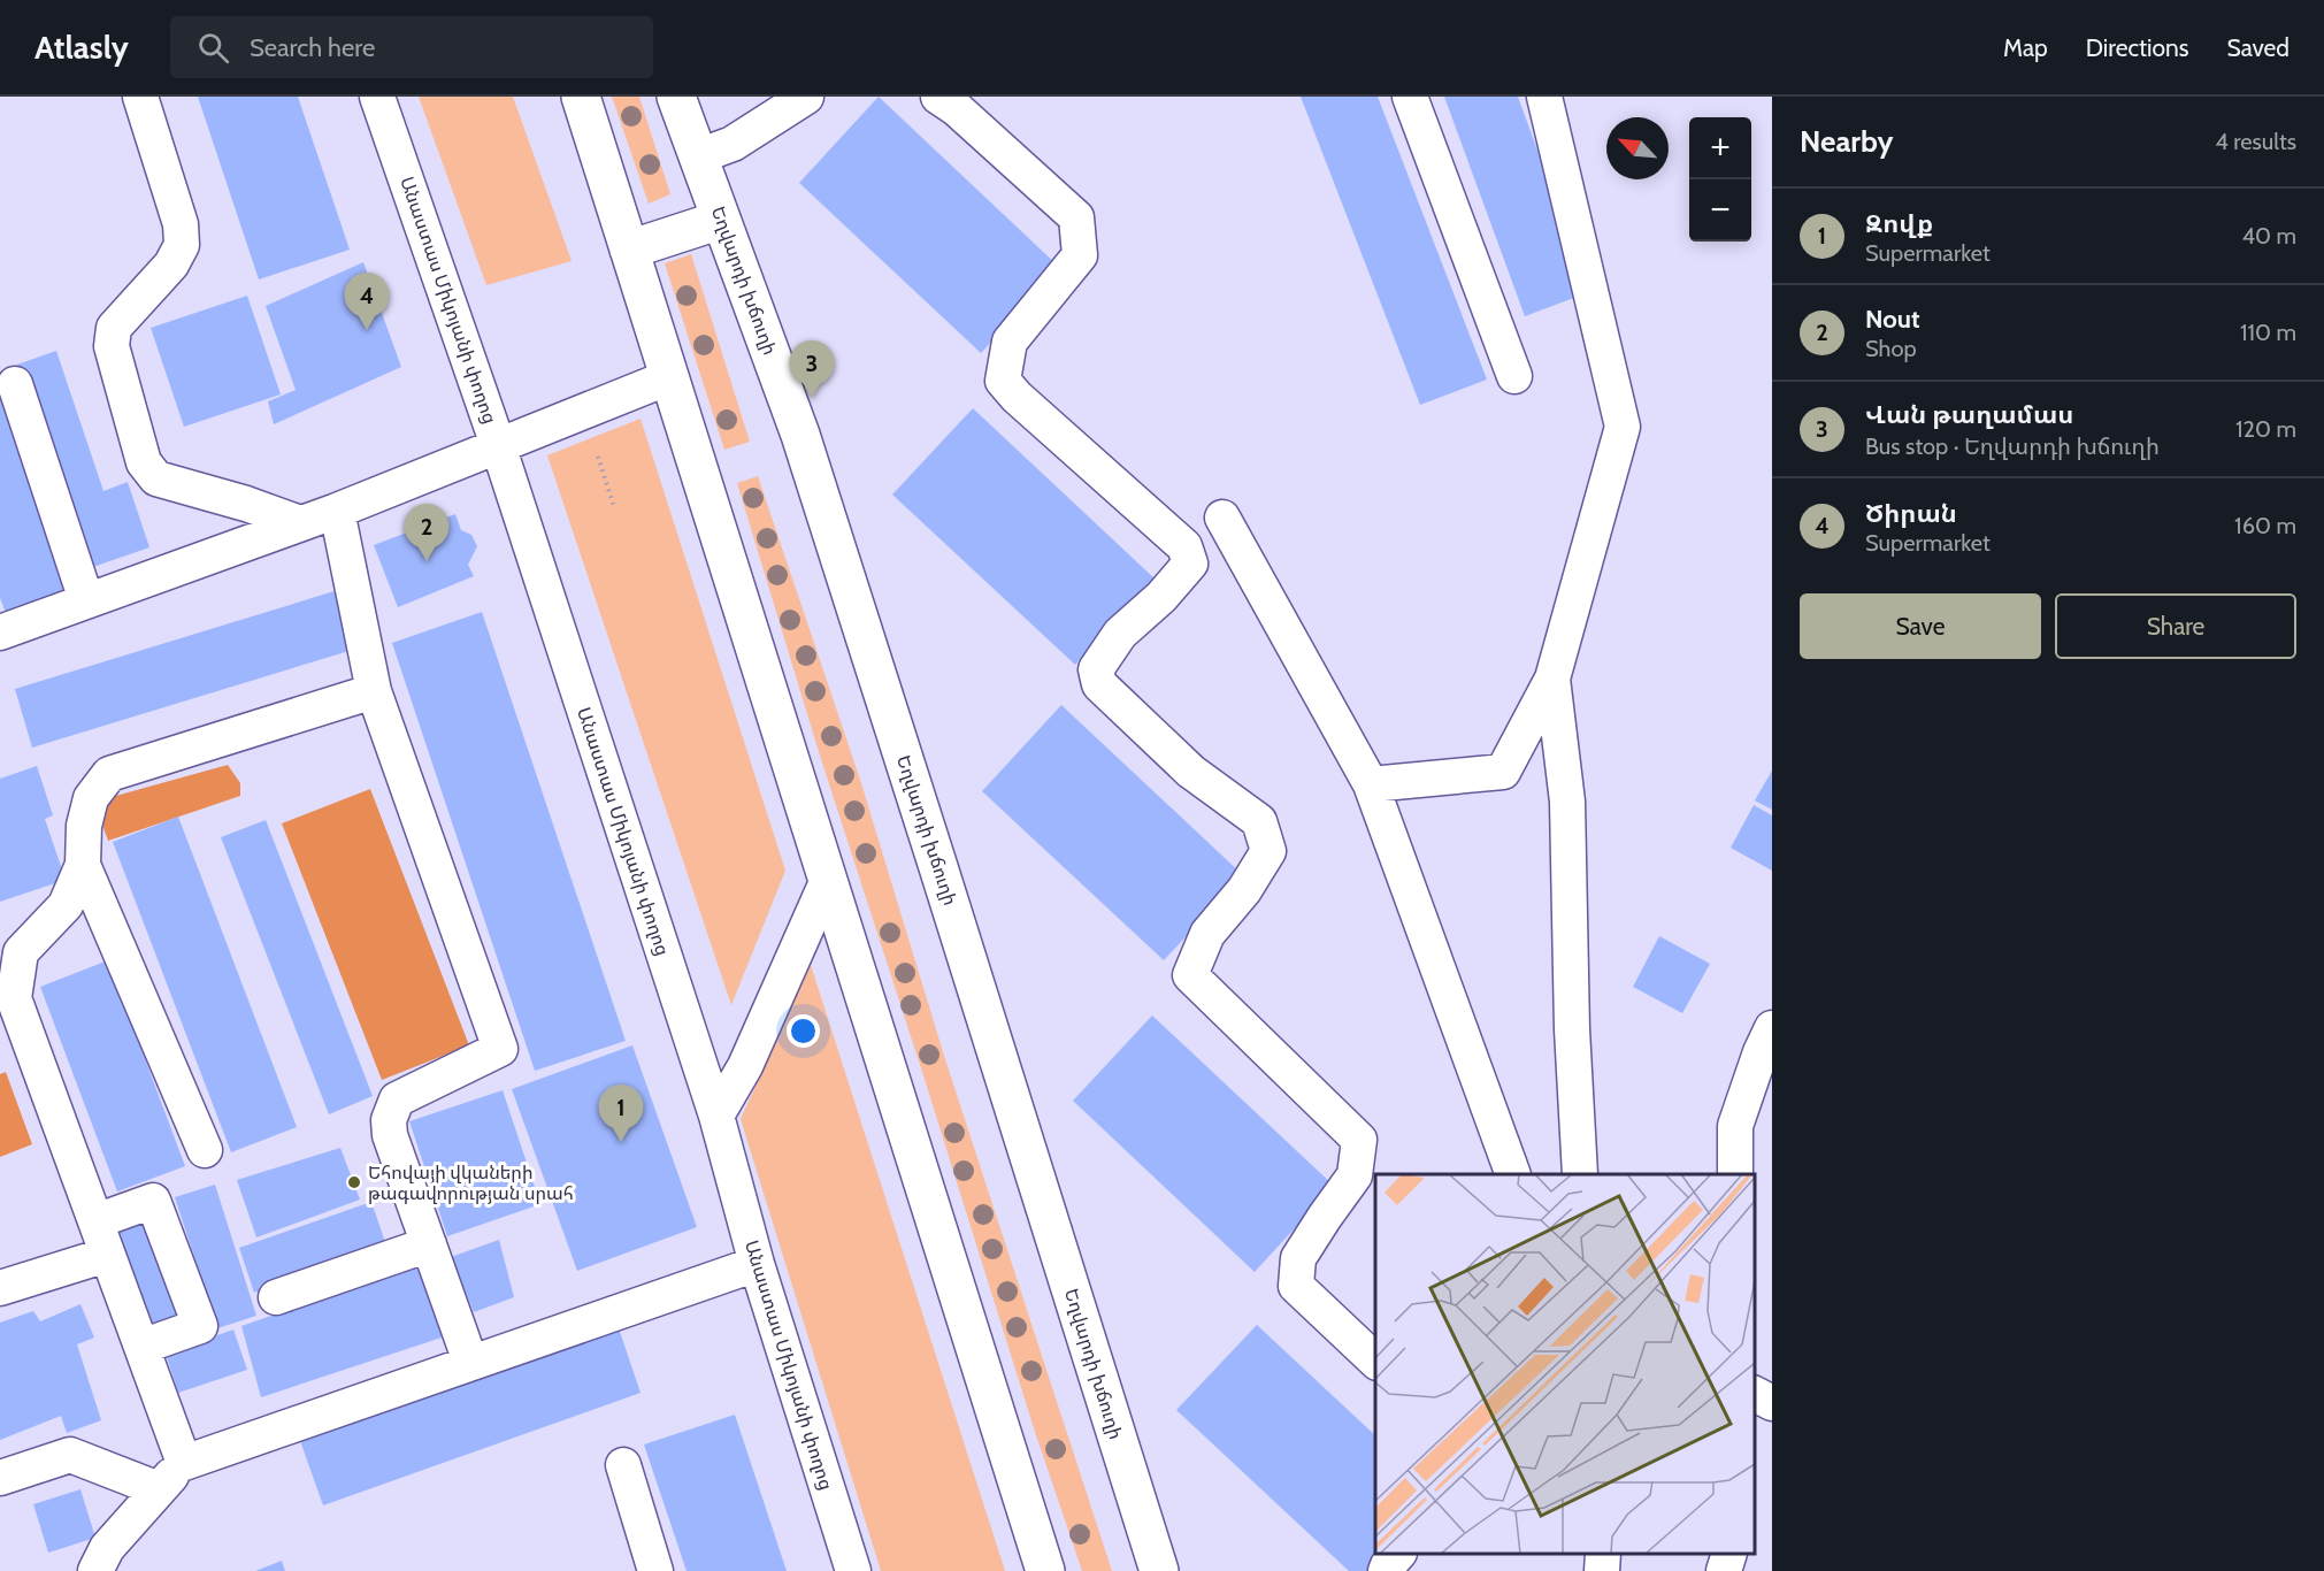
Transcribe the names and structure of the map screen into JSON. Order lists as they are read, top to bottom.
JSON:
{
  "streets": {
    "main road": ["Եղվարդի խճուղի"],
    "street": ["Անաստաս Միկոյանի փողոց"]
  },
  "places": ["Եհովայի վկաների թագավորության սրահ"],
  "north": "top left",
  "page": {
    "header": "Atlasly",
    "search": "Search here",
    "nav": ["Map", "Directions", "Saved"],
    "heading": ["Nearby", "4 results"],
    "map_buttons": ["+", "−"],
    "list": [
      {
        "mark": "1",
        "name": "Զովք",
        "note": "Supermarket",
        "value": "40 m"
      },
      {
        "mark": "2",
        "name": "Nout",
        "note": "Shop",
        "value": "110 m"
      },
      {
        "mark": "3",
        "name": "Վան թաղամաս",
        "note": "Bus stop · Եղվարդի խճուղի",
        "value": "120 m"
      },
      {
        "mark": "4",
        "name": "Ծիրան",
        "note": "Supermarket",
        "value": "160 m"
      }
    ],
    "pins": [
      "4",
      "3",
      "2",
      "1"
    ],
    "buttons": ["Save", "Share"]
  }
}
